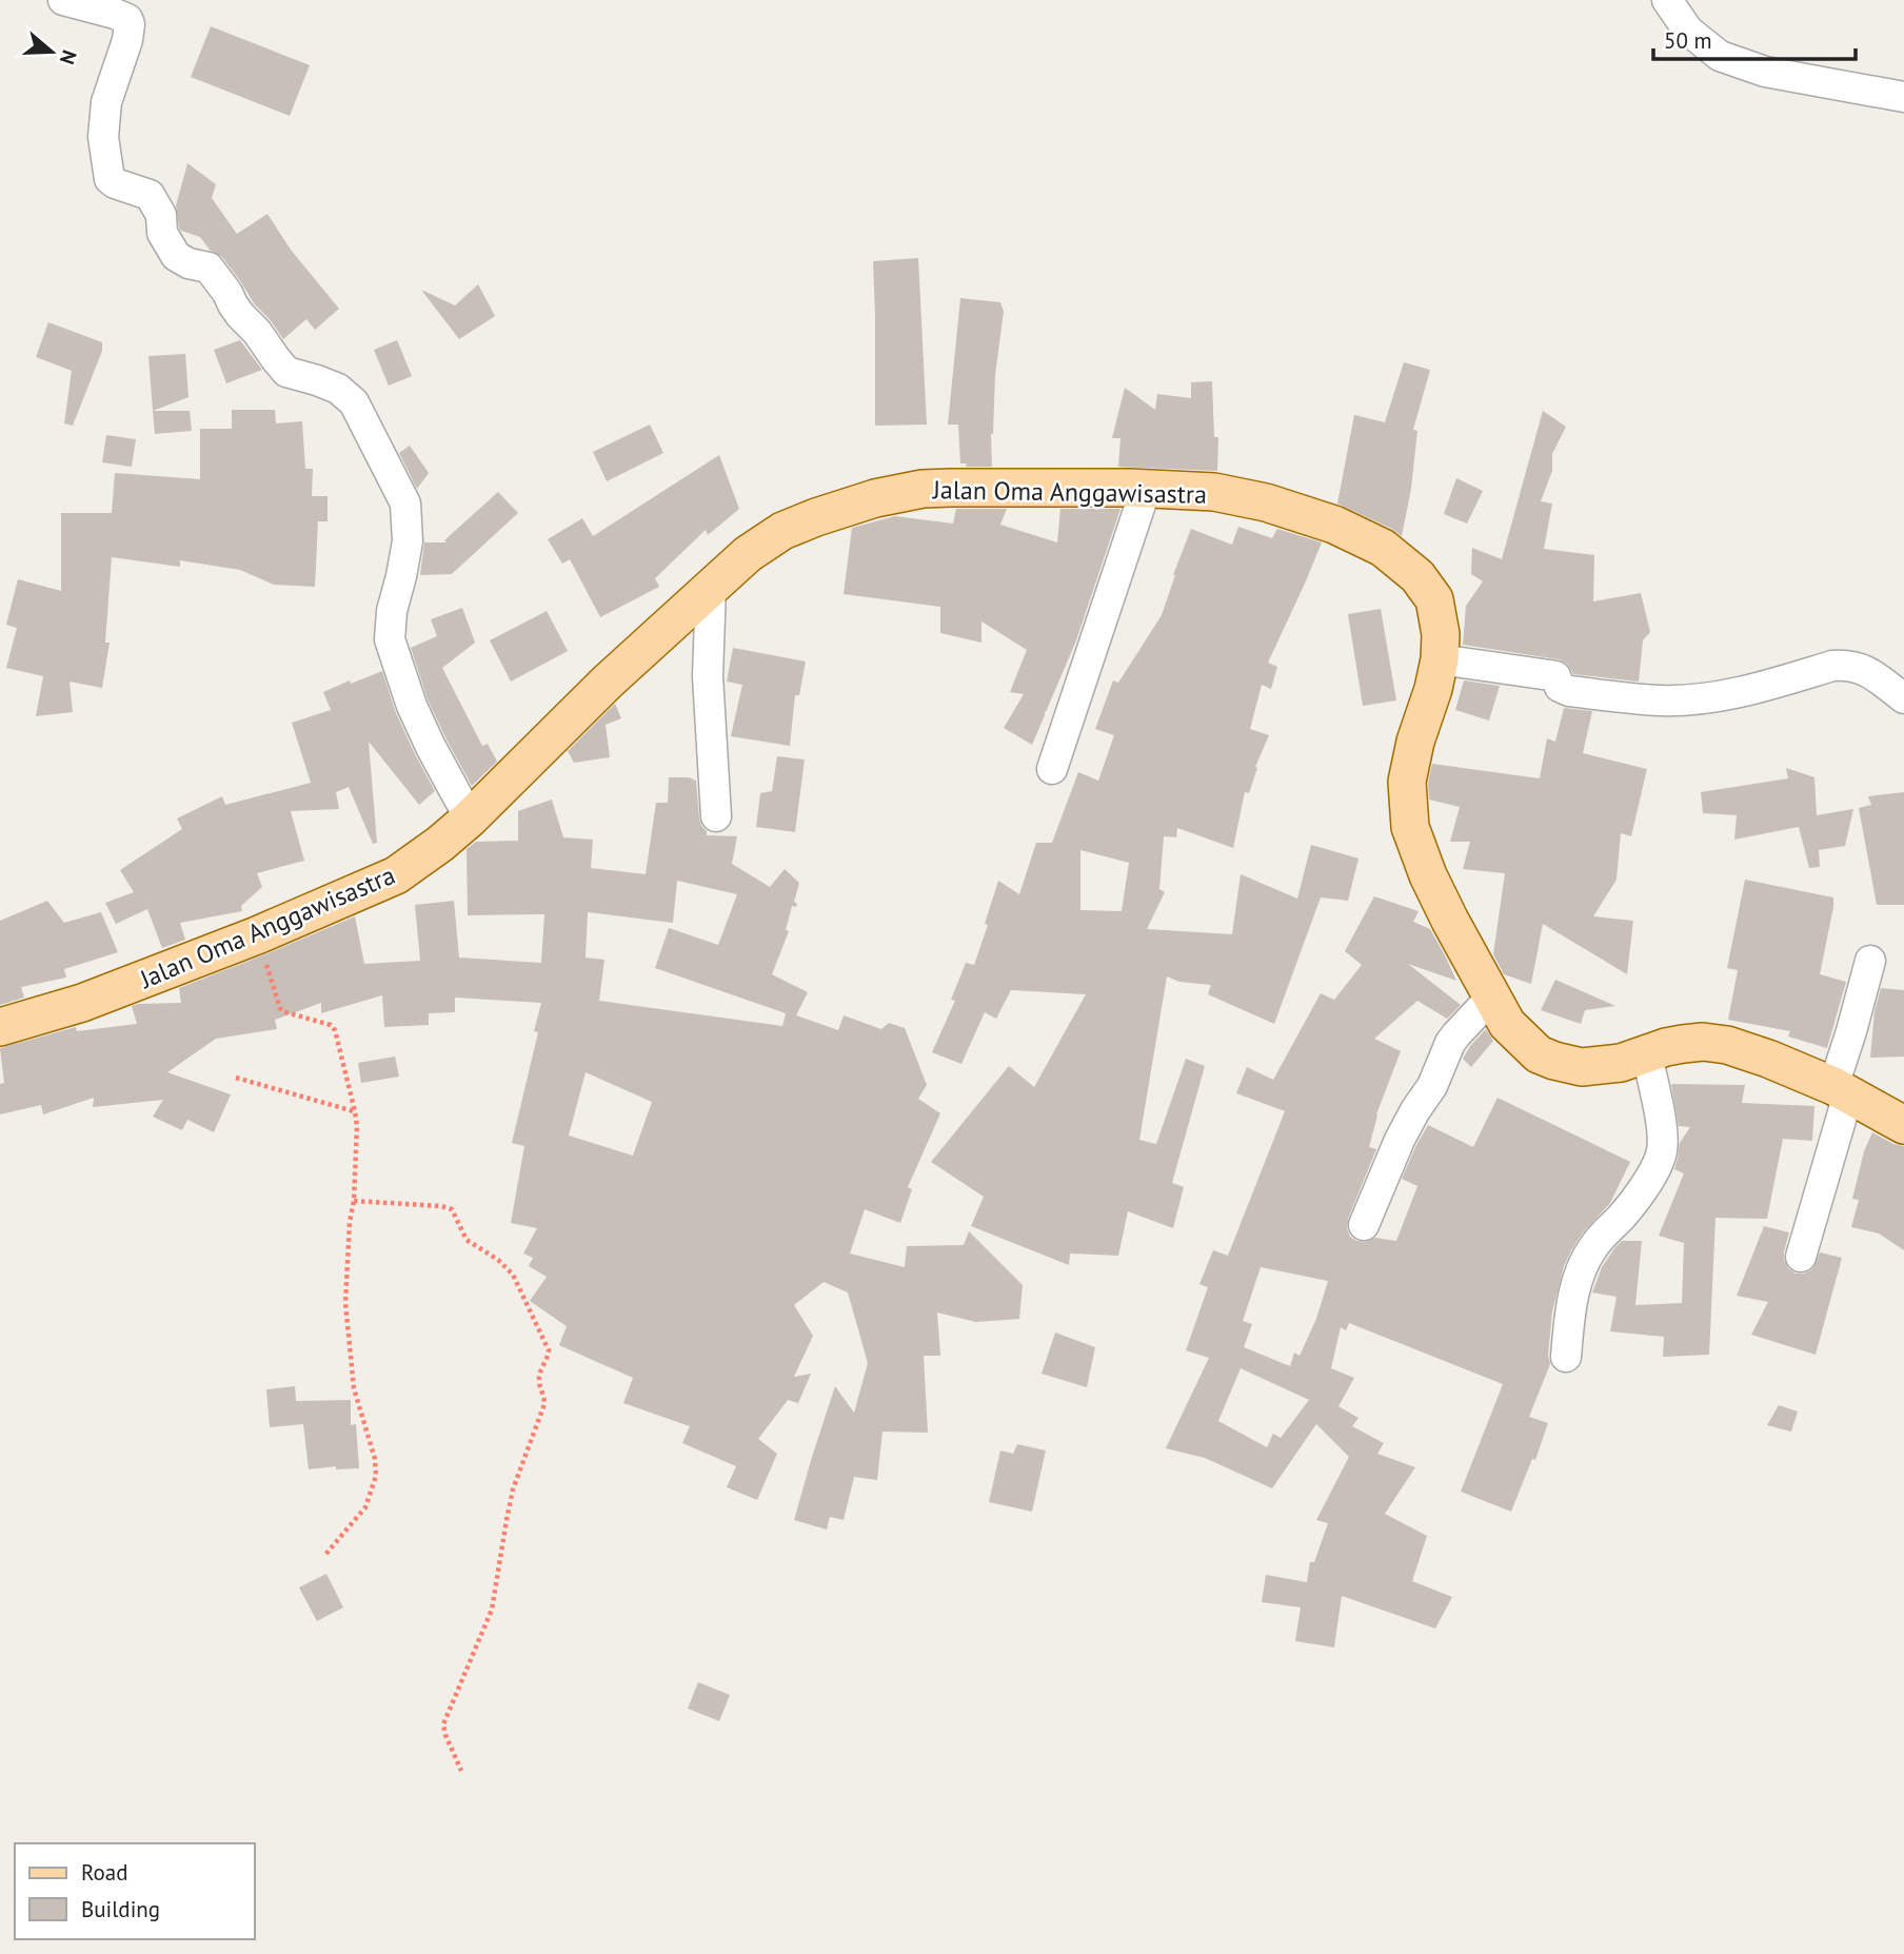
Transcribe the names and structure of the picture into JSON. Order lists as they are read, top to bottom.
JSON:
{
  "streets": {
    "main road": ["Jalan Oma Anggawisastra"]
  },
  "legend": ["Road", "Building"],
  "scale_bar": "50 m",
  "north": "right"
}
